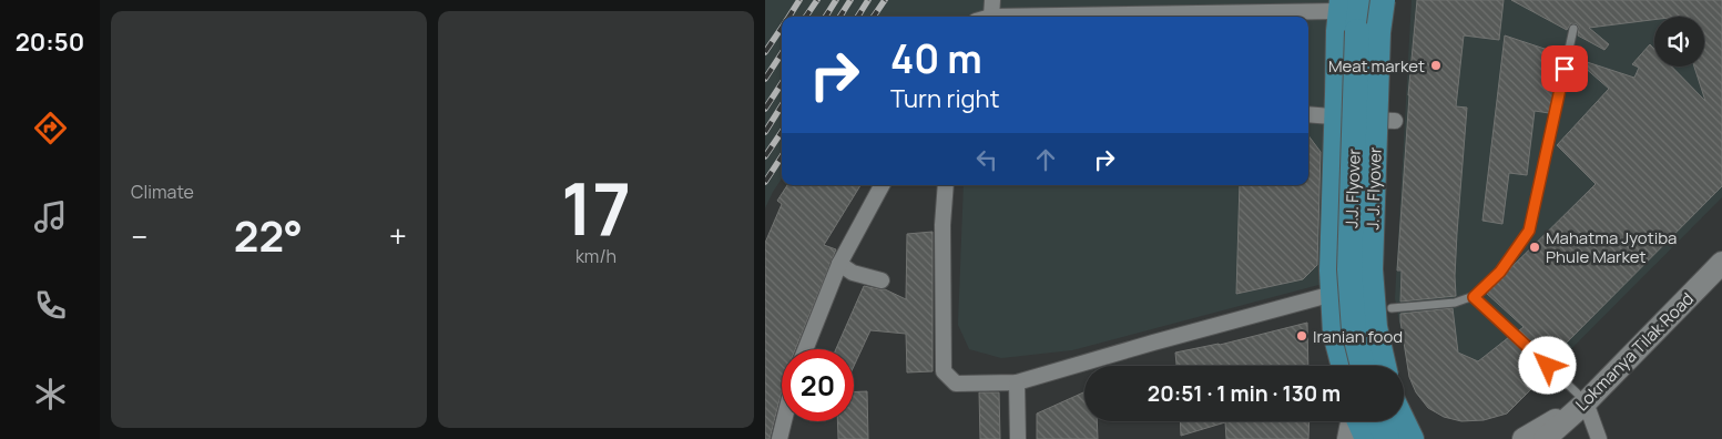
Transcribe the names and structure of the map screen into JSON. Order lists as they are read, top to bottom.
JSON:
{
  "streets": {
    "main road": ["J.J. Flyover", "J. J. Flyover", "Lokmanya Tilak Road"]
  },
  "places": ["Meat market", "Mahatma Jyotiba Phule Market", "Iranian food"],
  "page": {
    "tabs": "20:50",
    "tile": [
      "Climate",
      ["17", "km/h"]
    ],
    "turn": ["40 m", "Turn right"],
    "heat": ["−", "22°", "+"],
    "limit": "20",
    "trip": "20:51 · 1 min · 130 m"
  }
}
